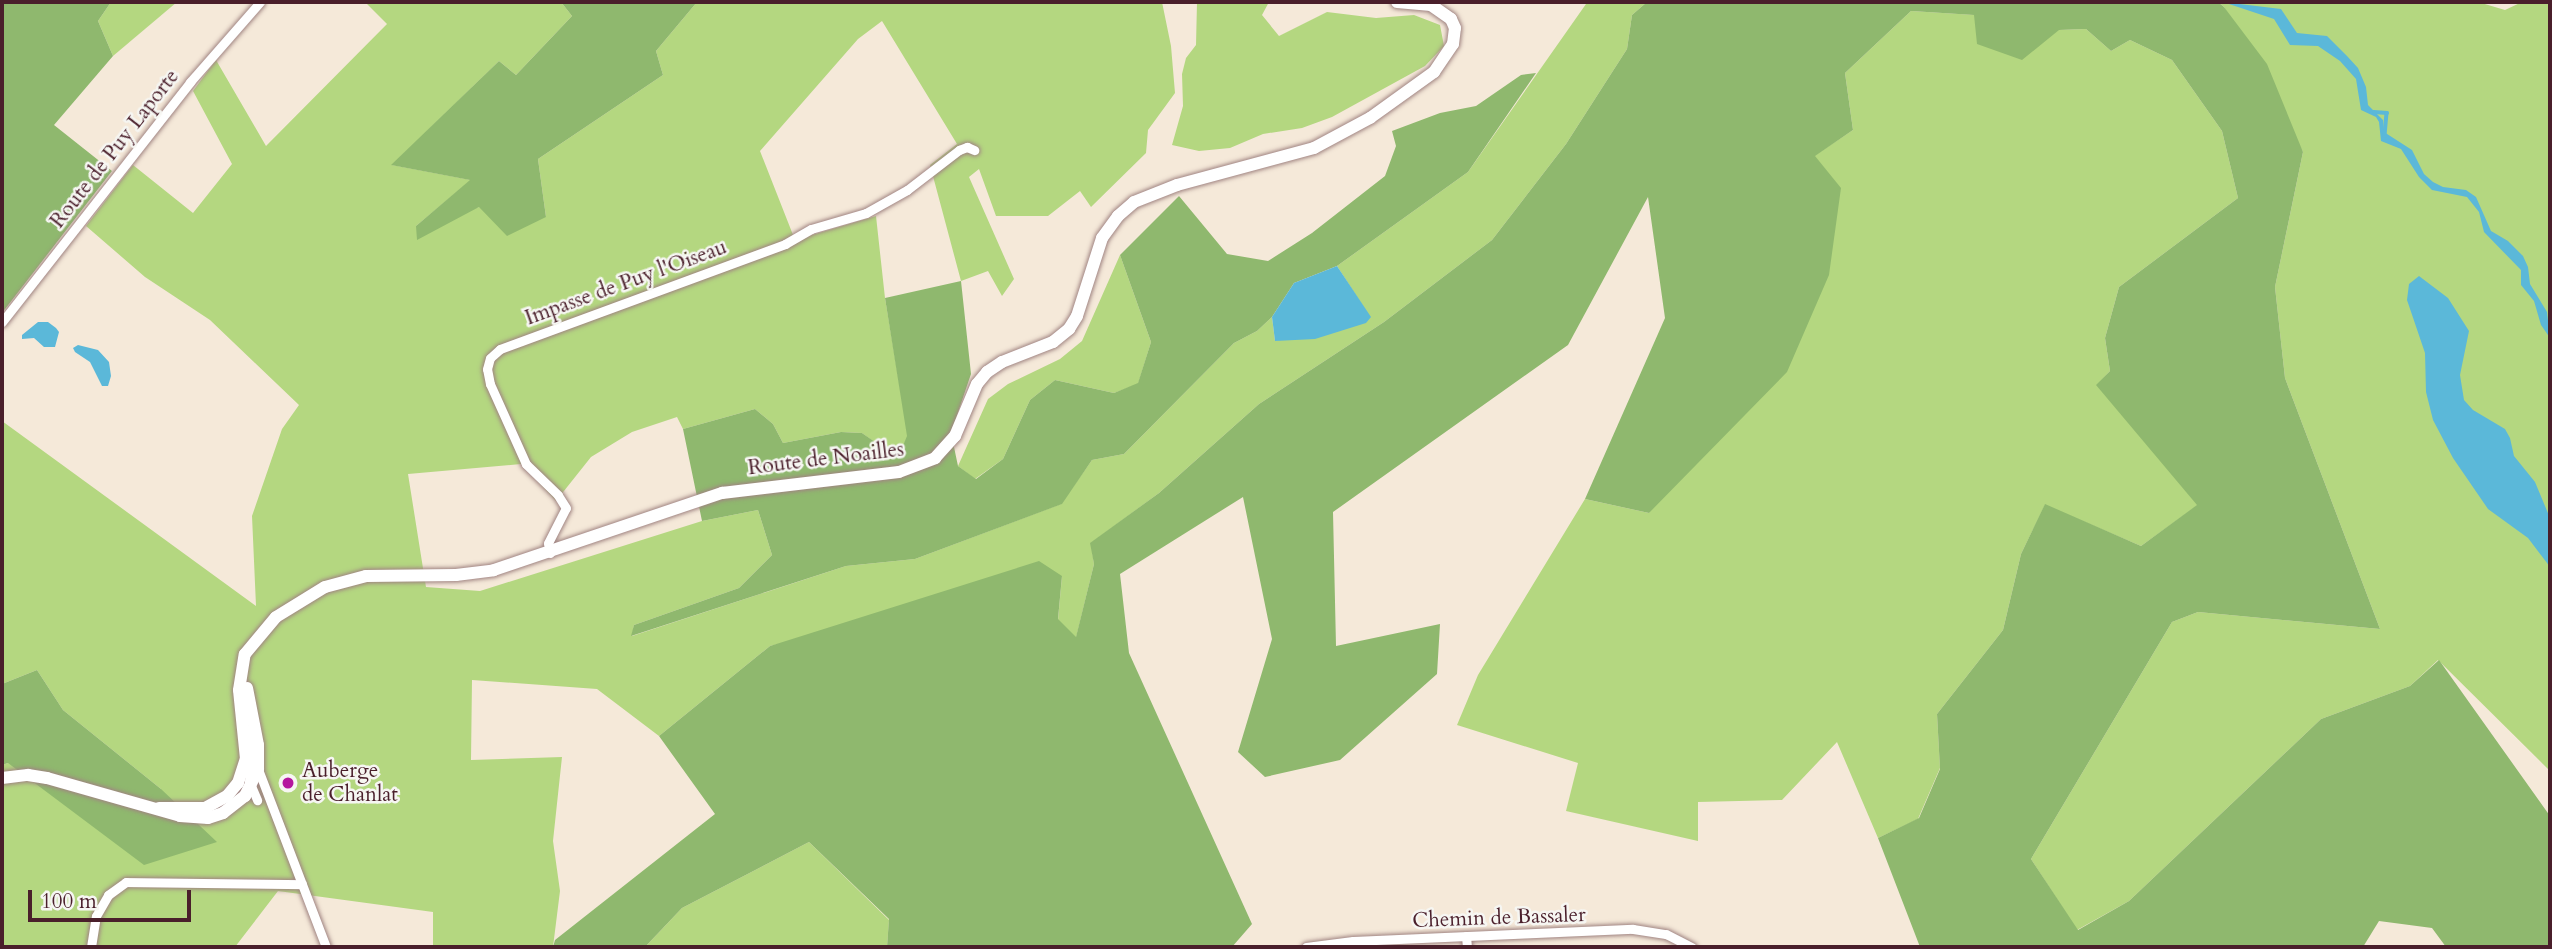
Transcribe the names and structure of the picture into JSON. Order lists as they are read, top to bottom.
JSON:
{
  "streets": {
    "main road": ["Route de Noailles"],
    "street": ["Route de Puy Laporte", "Impasse de Puy l'Oiseau", "Chemin de Bassaler"]
  },
  "crossings": [
    ["Impasse de Puy l'Oiseau", "Route de Noailles"]
  ],
  "places": ["Auberge de Chanlat"],
  "scale_bar": "100 m"
}
